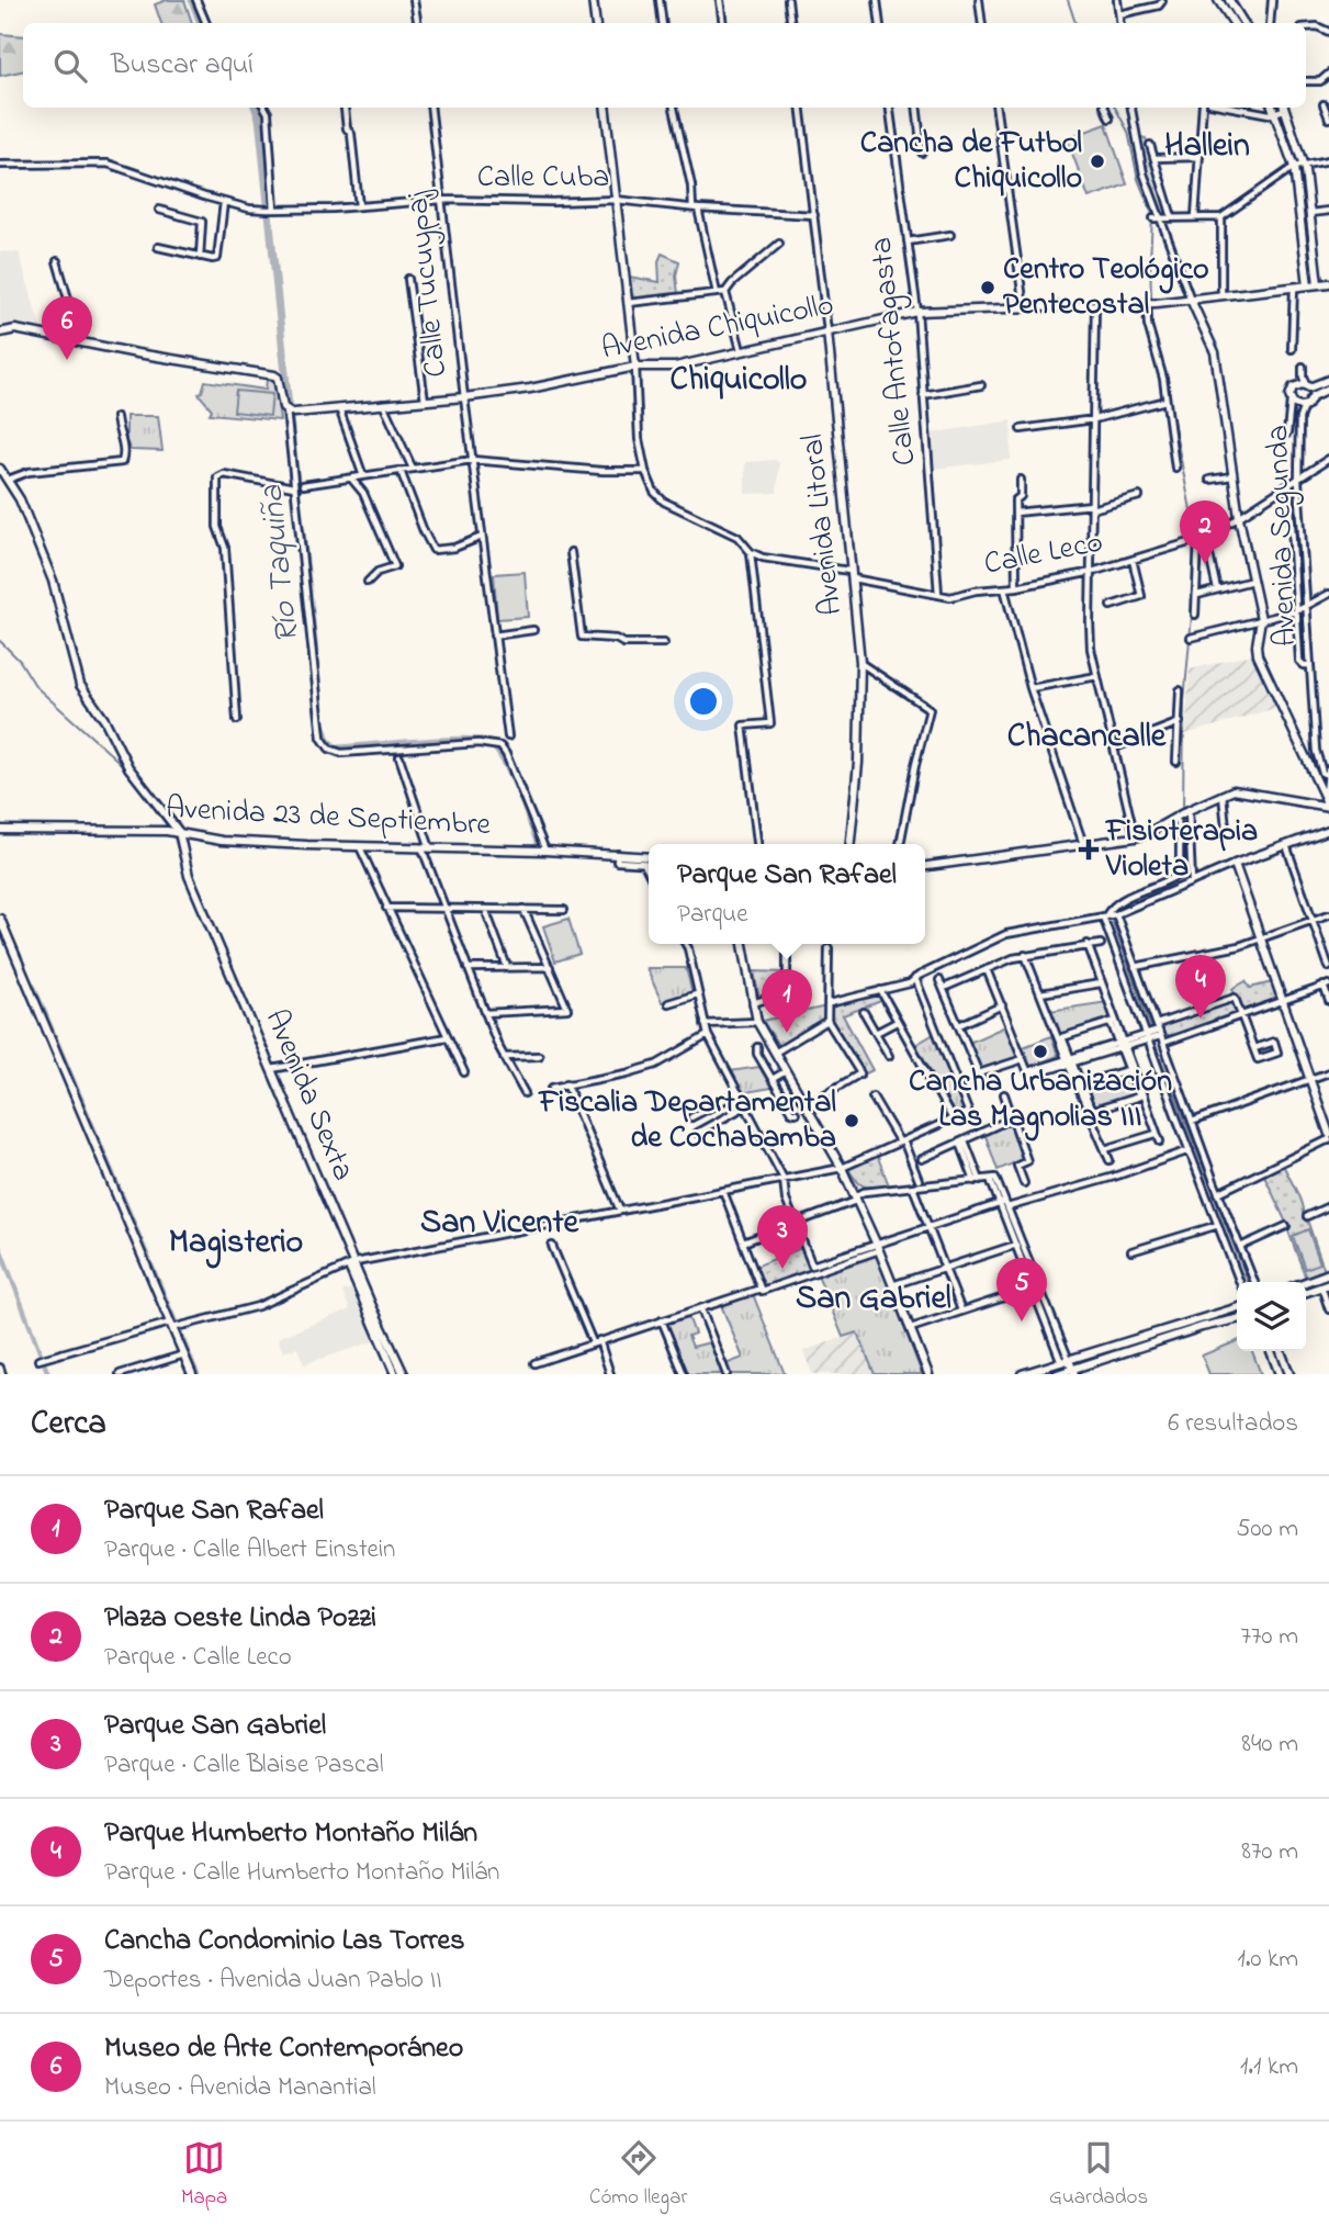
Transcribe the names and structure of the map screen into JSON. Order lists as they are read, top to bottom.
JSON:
{
  "streets": {
    "main road": [
      "Avenida Chiquicollo",
      "Avenida Litoral",
      "Avenida 23 de Septiembre",
      "Avenida Sexta"
    ],
    "street": [
      "Calle Cuba",
      "Calle Tucuypaj",
      "Calle Antofagasta",
      "Avenida Segunda",
      "Calle Leco"
    ]
  },
  "crossings": [
    ["Calle Cuba", "Calle Tucuypaj"],
    ["Calle Cuba", "Avenida Litoral"],
    ["Calle Tucuypaj", "Avenida Chiquicollo"],
    ["Avenida Chiquicollo", "Calle Antofagasta"],
    ["Avenida Chiquicollo", "Avenida Litoral"],
    ["Calle Antofagasta", "Calle Leco"],
    ["Avenida Litoral", "Calle Leco"],
    ["Avenida Segunda", "Calle Leco"],
    ["Avenida 23 de Septiembre", "Avenida Sexta"]
  ],
  "districts": [
    "Hallein",
    "Chiquicollo",
    "Chacancalle",
    "San Vicente",
    "Magisterio",
    "San Gabriel"
  ],
  "water": ["Río Taquiña"],
  "places": {
    "other": [
      "Cancha de Futbol Chiquicollo",
      "Centro Teológico Pentecostal",
      "Cancha Urbanización Las Magnolias III",
      "Fiscalia Departamental de Cochabamba"
    ],
    "health": ["Fisioterapia Violeta"]
  },
  "page": {
    "search": "Buscar aquí",
    "pins": [
      "6",
      "2",
      "4",
      "1",
      "3",
      "5"
    ],
    "popup": ["Parque San Rafael", "Parque"],
    "heading": ["Cerca", "6 resultados"],
    "list": [
      {
        "mark": "1",
        "name": "Parque San Rafael",
        "note": "Parque · Calle Albert Einstein",
        "value": "500 m"
      },
      {
        "mark": "2",
        "name": "Plaza Oeste Linda Pozzi",
        "note": "Parque · Calle Leco",
        "value": "770 m"
      },
      {
        "mark": "3",
        "name": "Parque San Gabriel",
        "note": "Parque · Calle Blaise Pascal",
        "value": "840 m"
      },
      {
        "mark": "4",
        "name": "Parque Humberto Montaño Milán",
        "note": "Parque · Calle Humberto Montaño Milán",
        "value": "870 m"
      },
      {
        "mark": "5",
        "name": "Cancha Condominio Las Torres",
        "note": "Deportes · Avenida Juan Pablo II",
        "value": "1.0 km"
      },
      {
        "mark": "6",
        "name": "Museo de Arte Contemporáneo",
        "note": "Museo · Avenida Manantial",
        "value": "1.1 km"
      }
    ],
    "nav": ["Mapa", "Cómo llegar", "Guardados"]
  }
}
